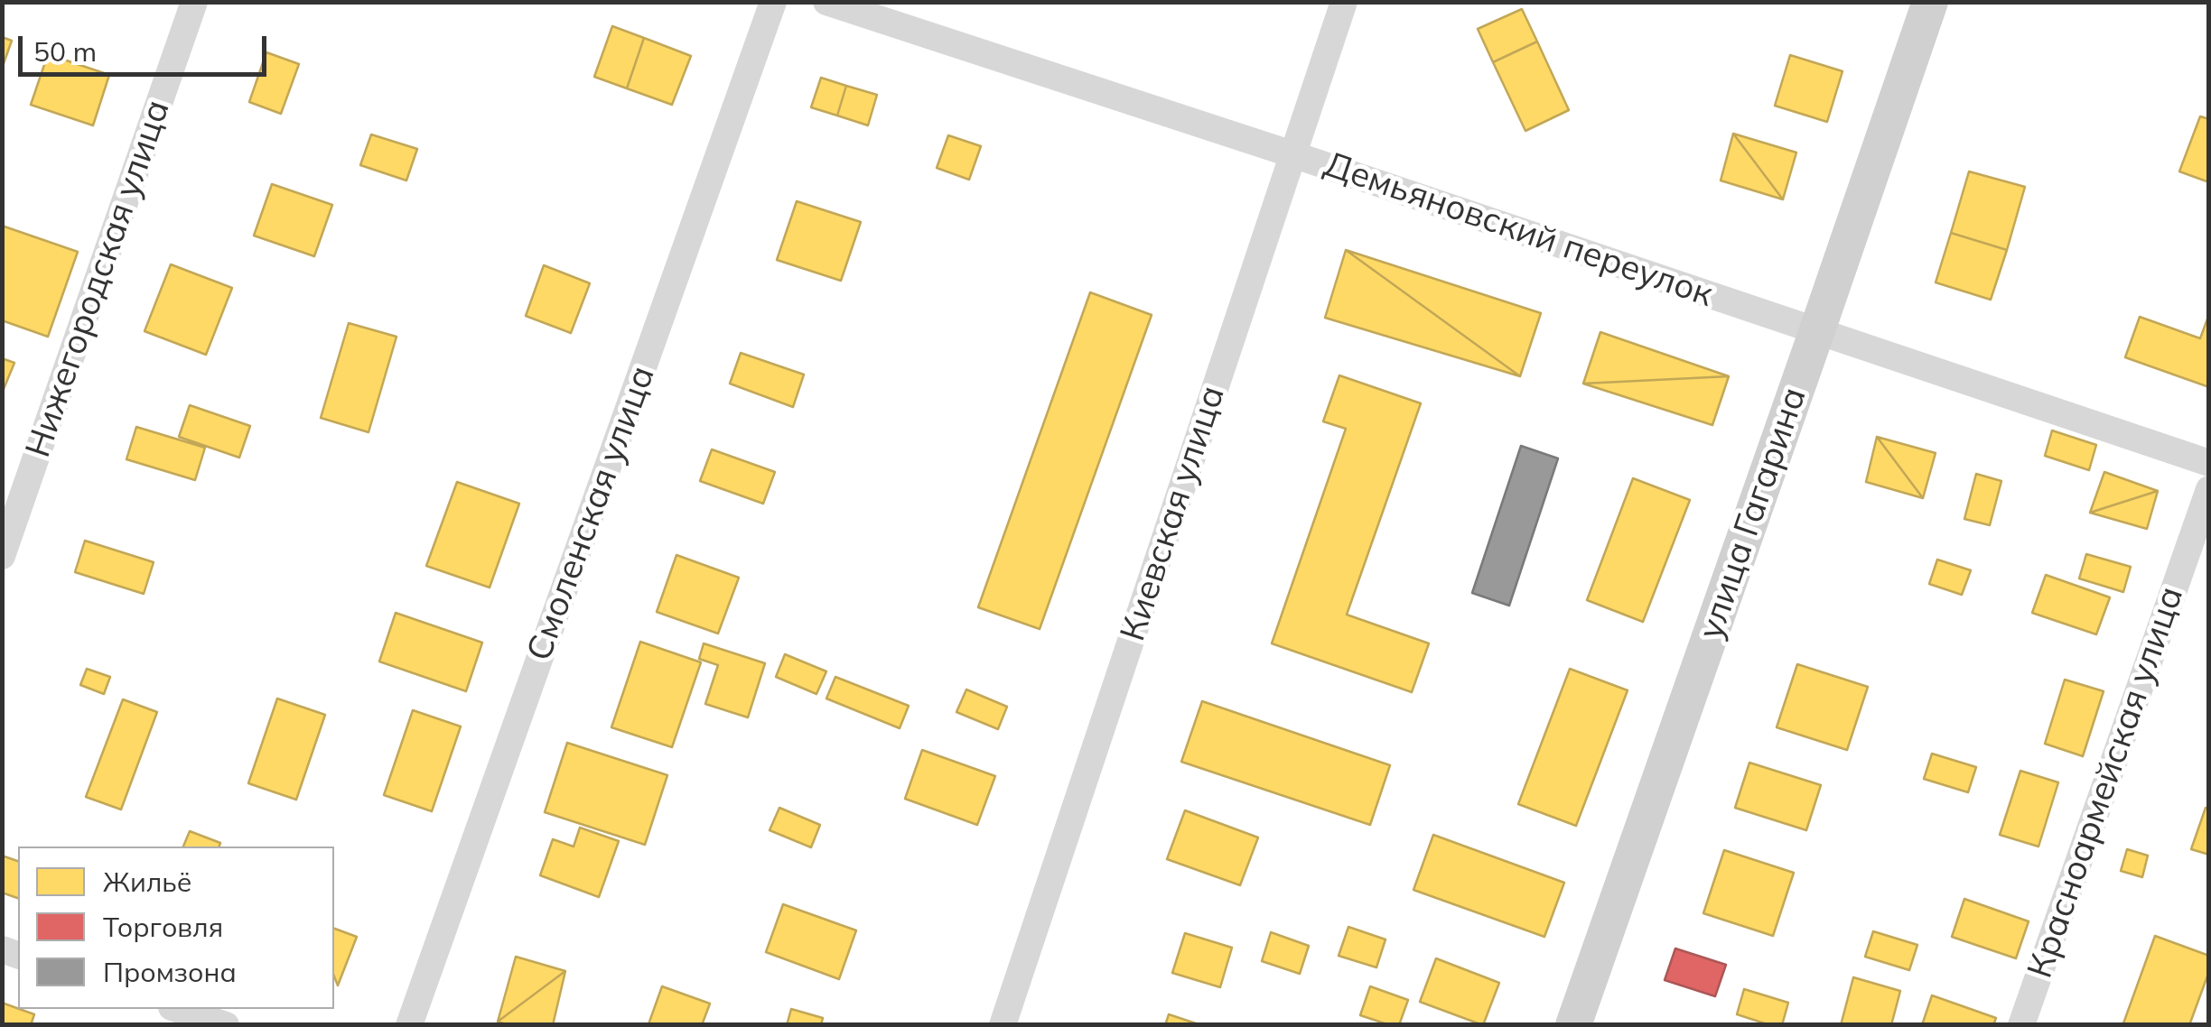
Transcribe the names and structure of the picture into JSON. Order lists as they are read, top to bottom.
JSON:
{
  "streets": {
    "street": [
      "Демьяновский переулок",
      "Нижегородская улица",
      "Смоленская улица",
      "Киевская улица",
      "улица Гагарина",
      "Красноармейская улица"
    ]
  },
  "crossings": [
    ["Демьяновский переулок", "Киевская улица"],
    ["Демьяновский переулок", "улица Гагарина"]
  ],
  "legend": ["Жильё", "Торговля", "Промзона"],
  "scale_bar": "50 m"
}
